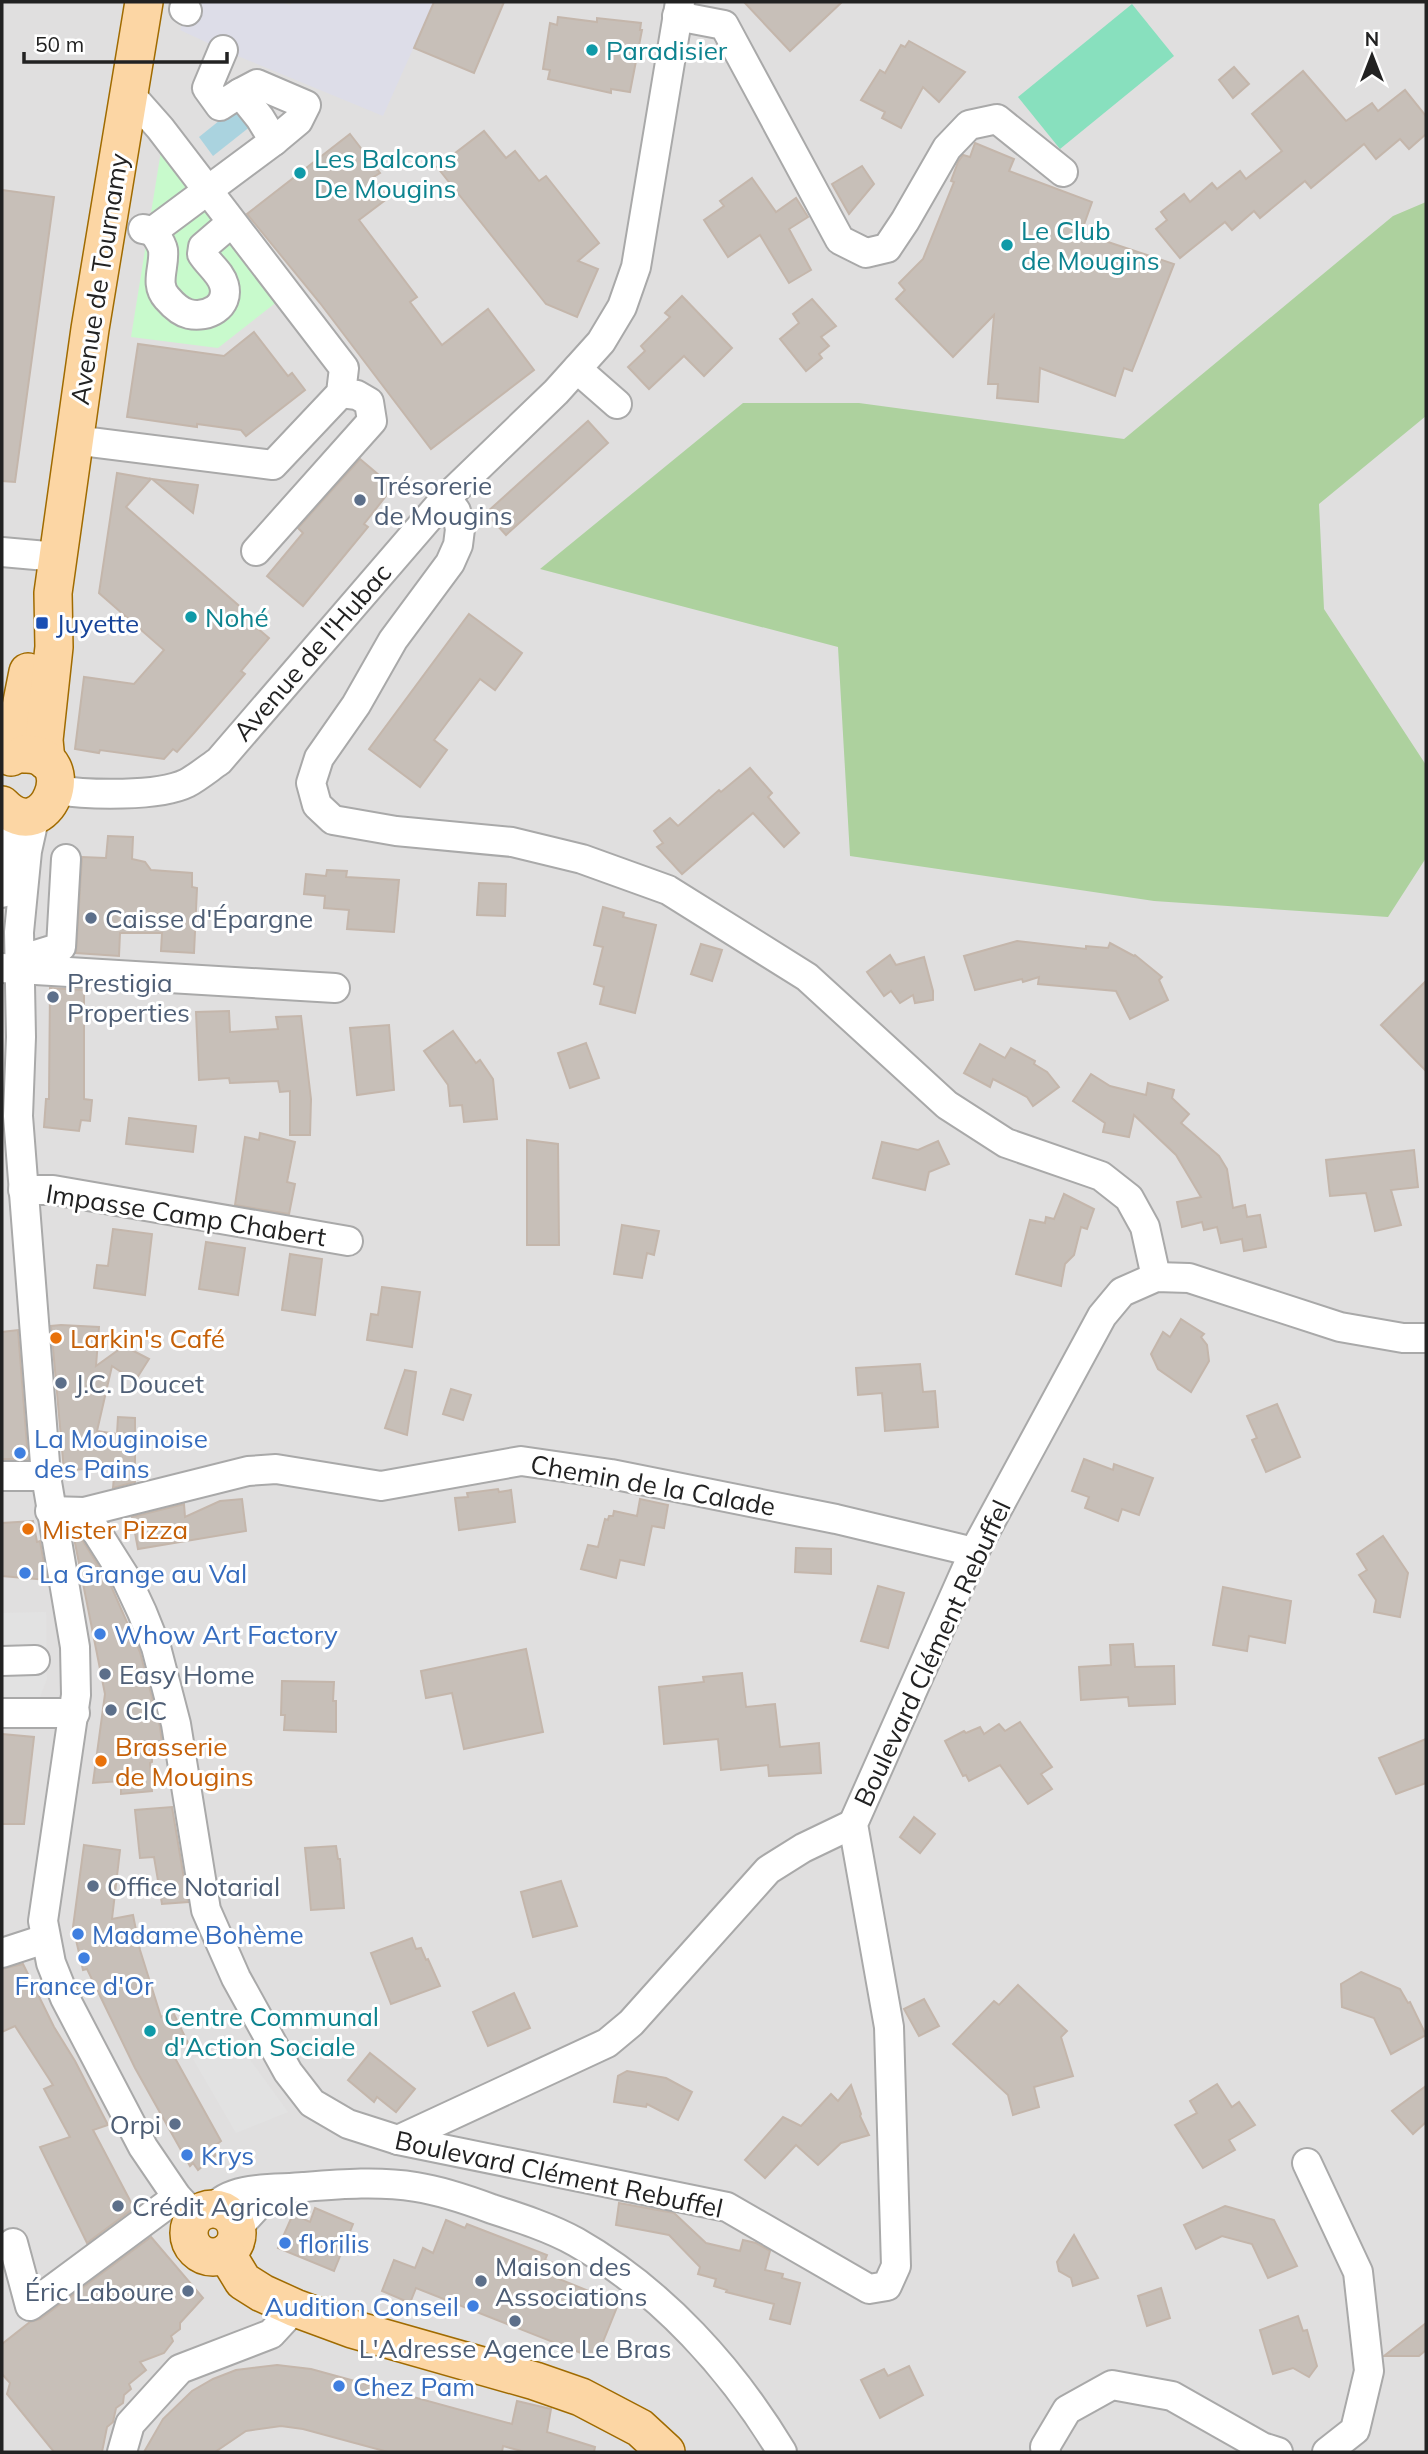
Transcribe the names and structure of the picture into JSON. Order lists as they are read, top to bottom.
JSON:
{
  "streets": {
    "main road": ["Avenue de Tournamy"],
    "street": [
      "Avenue de l'Hubac",
      "Impasse Camp Chabert",
      "Chemin de la Calade",
      "Boulevard Clément Rebuffel"
    ]
  },
  "crossings": [
    ["Avenue de Tournamy", "Avenue de l'Hubac"],
    ["Avenue de Tournamy", "Impasse Camp Chabert"],
    ["Chemin de la Calade", "Boulevard Clément Rebuffel"]
  ],
  "places": {
    "other": [
      "Paradisier",
      "Les Balcons De Mougins",
      "Le Club de Mougins",
      "Trésorerie de Mougins",
      "Nohé",
      "Caisse d'Épargne",
      "Prestigia Properties",
      "Larkin's Café",
      "J.C. Doucet",
      "La Mouginoise des Pains",
      "Mister Pizza",
      "La Grange au Val",
      "Whow Art Factory",
      "Easy Home",
      "CIC",
      "Brasserie de Mougins",
      "Office Notarial",
      "Madame Bohème",
      "France d'Or",
      "Centre Communal d'Action Sociale",
      "Orpi",
      "Krys",
      "Crédit Agricole",
      "florilis",
      "Maison des Associations",
      "Éric Laboure",
      "Audition Conseil",
      "L'Adresse Agence Le Bras",
      "Chez Pam"
    ],
    "transit": ["Juyette"]
  },
  "scale_bar": "50 m",
  "north": "top"
}
